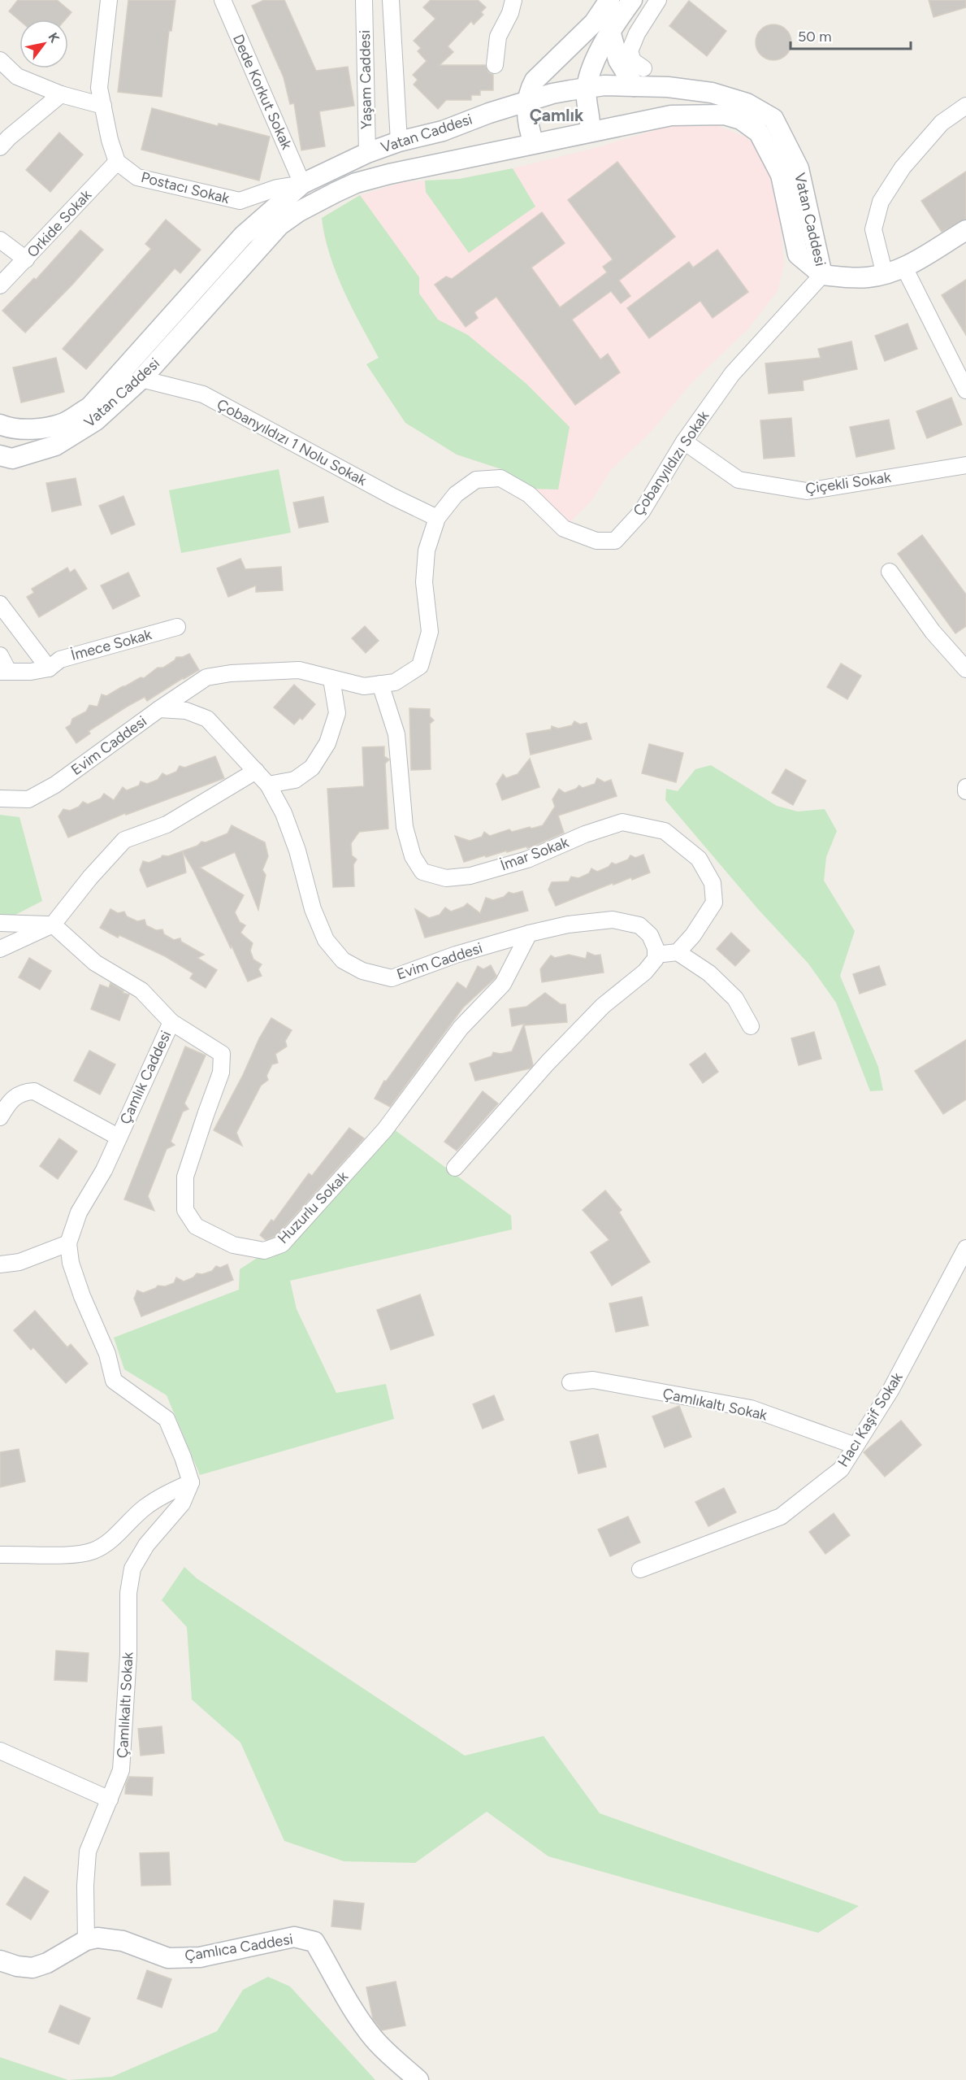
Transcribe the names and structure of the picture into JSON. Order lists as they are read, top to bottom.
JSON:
{
  "streets": {
    "street": [
      "Yaşam Caddesi",
      "Dede Korkut Sokak",
      "Vatan Caddesi",
      "Postacı Sokak",
      "Orkide Sokak",
      "Çobanyıldızı 1 Nolu Sokak",
      "Çobanyıldızı Sokak",
      "Çiçekli Sokak",
      "İmece Sokak",
      "Evim Caddesi",
      "İmar Sokak",
      "Çamlık Caddesi",
      "Huzurlu Sokak",
      "Çamlıkaltı Sokak",
      "Hacı Kaşif Sokak",
      "Çamlıca Caddesi"
    ]
  },
  "crossings": [
    ["Yaşam Caddesi", "Vatan Caddesi"],
    ["Dede Korkut Sokak", "Vatan Caddesi"],
    ["Dede Korkut Sokak", "Postacı Sokak"],
    ["Vatan Caddesi", "Postacı Sokak"],
    ["Vatan Caddesi", "Çobanyıldızı 1 Nolu Sokak"],
    ["Vatan Caddesi", "Çobanyıldızı Sokak"],
    ["Postacı Sokak", "Orkide Sokak"],
    ["Çobanyıldızı 1 Nolu Sokak", "Çobanyıldızı Sokak"],
    ["Çobanyıldızı Sokak", "Çiçekli Sokak"],
    ["Çobanyıldızı Sokak", "Evim Caddesi"],
    ["Çobanyıldızı Sokak", "İmar Sokak"],
    ["Evim Caddesi", "Huzurlu Sokak"],
    ["Çamlık Caddesi", "Huzurlu Sokak"],
    ["Çamlık Caddesi", "Çamlıkaltı Sokak"],
    ["Çamlıkaltı Sokak", "Hacı Kaşif Sokak"],
    ["Çamlıkaltı Sokak", "Çamlıca Caddesi"]
  ],
  "districts": ["Çamlık"],
  "scale_bar": "50 m",
  "north": "top right"
}
